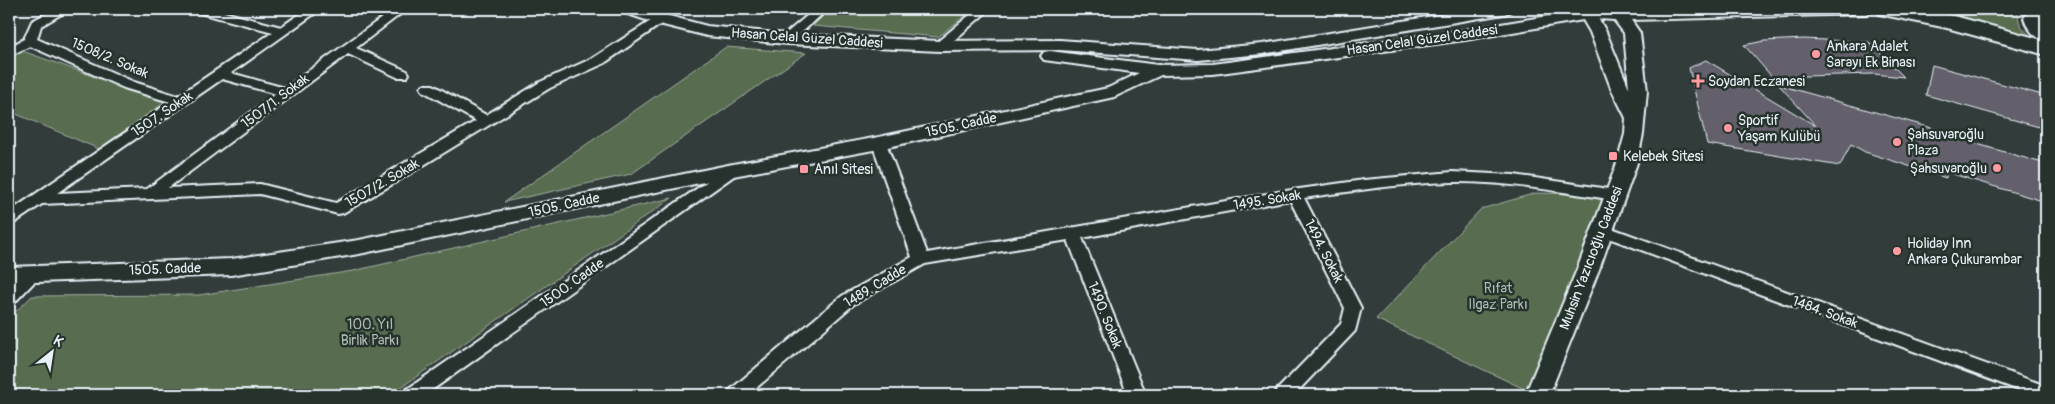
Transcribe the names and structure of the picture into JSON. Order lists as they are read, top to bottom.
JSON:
{
  "streets": {
    "main road": ["Hasan Celal Güzel Caddesi", "1505. Cadde", "Muhsin Yazıcıoğlu Caddesi"],
    "street": [
      "1508/2. Sokak",
      "1507/1. Sokak",
      "1507. Sokak",
      "1507/2. Sokak",
      "1495. Sokak",
      "1494. Sokak",
      "1500. Cadde",
      "1489. Cadde",
      "1484. Sokak",
      "1490. Sokak"
    ]
  },
  "crossings": [
    ["Hasan Celal Güzel Caddesi", "1505. Cadde"],
    ["Hasan Celal Güzel Caddesi", "1507/2. Sokak"],
    ["Hasan Celal Güzel Caddesi", "Muhsin Yazıcıoğlu Caddesi"],
    ["1508/2. Sokak", "1507. Sokak"],
    ["1507/1. Sokak", "1507/2. Sokak"],
    ["1507. Sokak", "1507/2. Sokak"],
    ["1505. Cadde", "1500. Cadde"],
    ["1505. Cadde", "1489. Cadde"],
    ["1495. Sokak", "1494. Sokak"],
    ["1495. Sokak", "Muhsin Yazıcıoğlu Caddesi"],
    ["1495. Sokak", "1489. Cadde"],
    ["1495. Sokak", "1490. Sokak"],
    ["Muhsin Yazıcıoğlu Caddesi", "1484. Sokak"]
  ],
  "parks": ["Rıfat Ilgaz Parkı", "100. Yıl Birlik Parkı"],
  "places": {
    "other": [
      "Ankara Adalet Sarayı Ek Binası",
      "Sportif Yaşam Kulübü",
      "Şahsuvaroğlu Plaza",
      "Şahsuvaroğlu",
      "Holiday Inn Ankara Çukurambar"
    ],
    "health": ["Soydan Eczanesi"],
    "transit": ["Kelebek Sitesi", "Anıl Sitesi"]
  },
  "north": "top right"
}
